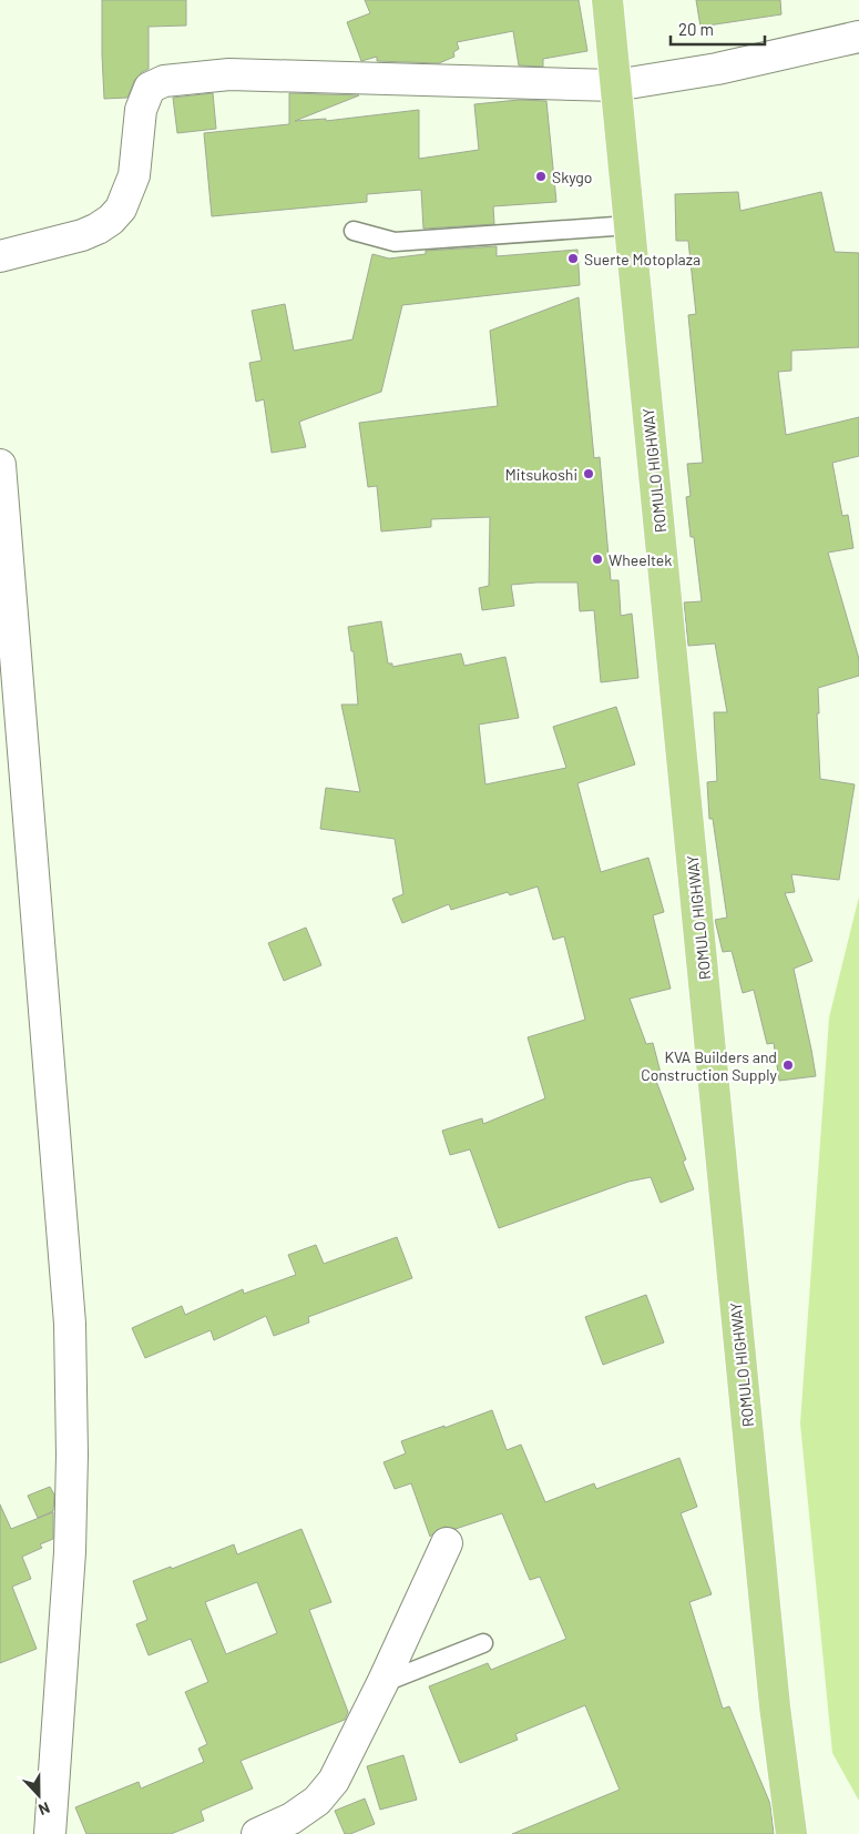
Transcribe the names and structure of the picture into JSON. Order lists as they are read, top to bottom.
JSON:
{
  "streets": {
    "highway": ["ROMULO HIGHWAY"]
  },
  "places": [
    "Skygo",
    "Suerte Motoplaza",
    "Mitsukoshi",
    "Wheeltek",
    "KVA Builders and Construction Supply"
  ],
  "scale_bar": "20 m",
  "north": "bottom"
}
